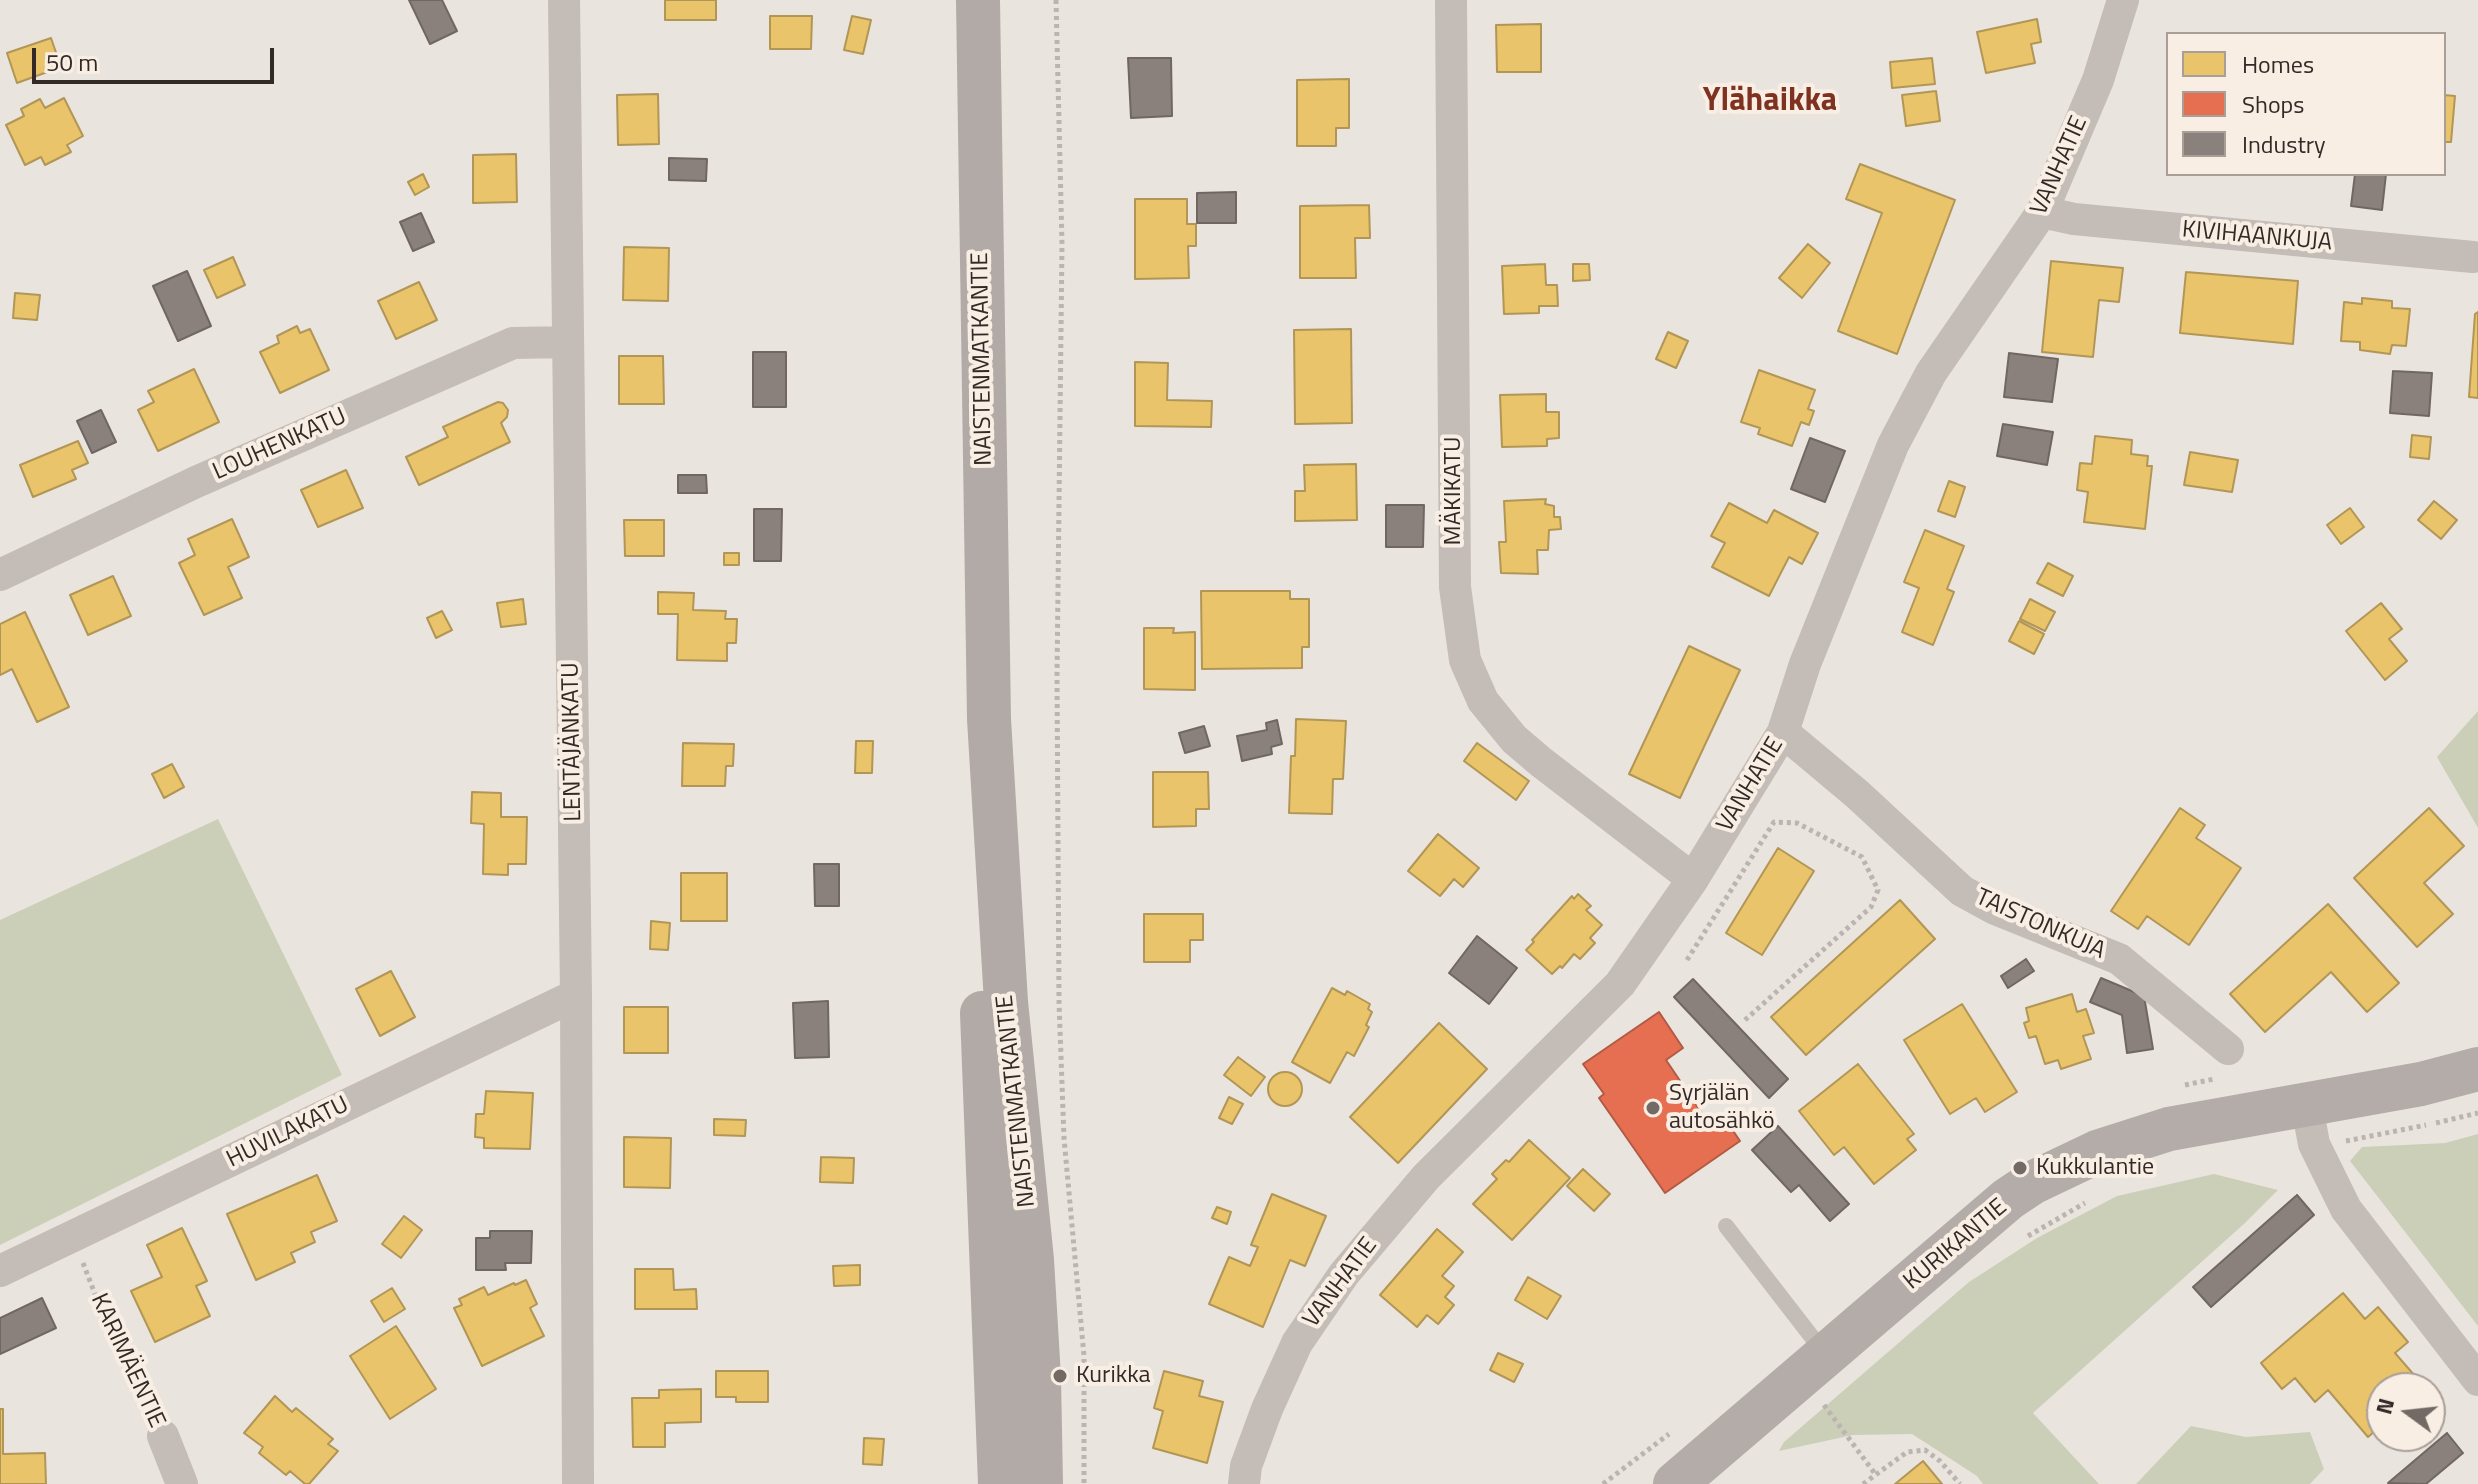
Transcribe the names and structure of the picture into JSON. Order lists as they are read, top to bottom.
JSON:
{
  "streets": {
    "main road": ["NAISTENMATKANTIE", "KURIKANTIE"],
    "street": [
      "VANHATIE",
      "KIVIHAANKUJA",
      "LOUHENKATU",
      "MÄKIKATU",
      "LENTÄJÄNKATU",
      "TAISTONKUJA",
      "HUVILAKATU",
      "KARIMÄENTIE"
    ]
  },
  "crossings": [
    ["VANHATIE", "KIVIHAANKUJA"],
    ["VANHATIE", "MÄKIKATU"],
    ["VANHATIE", "TAISTONKUJA"],
    ["LOUHENKATU", "LENTÄJÄNKATU"],
    ["LENTÄJÄNKATU", "HUVILAKATU"],
    ["HUVILAKATU", "KARIMÄENTIE"]
  ],
  "districts": ["Ylähaikka"],
  "places": ["Syrjälän autosähkö", "Kukkulantie", "Kurikka"],
  "legend": ["Homes", "Shops", "Industry"],
  "scale_bar": "50 m",
  "north": "left"
}
